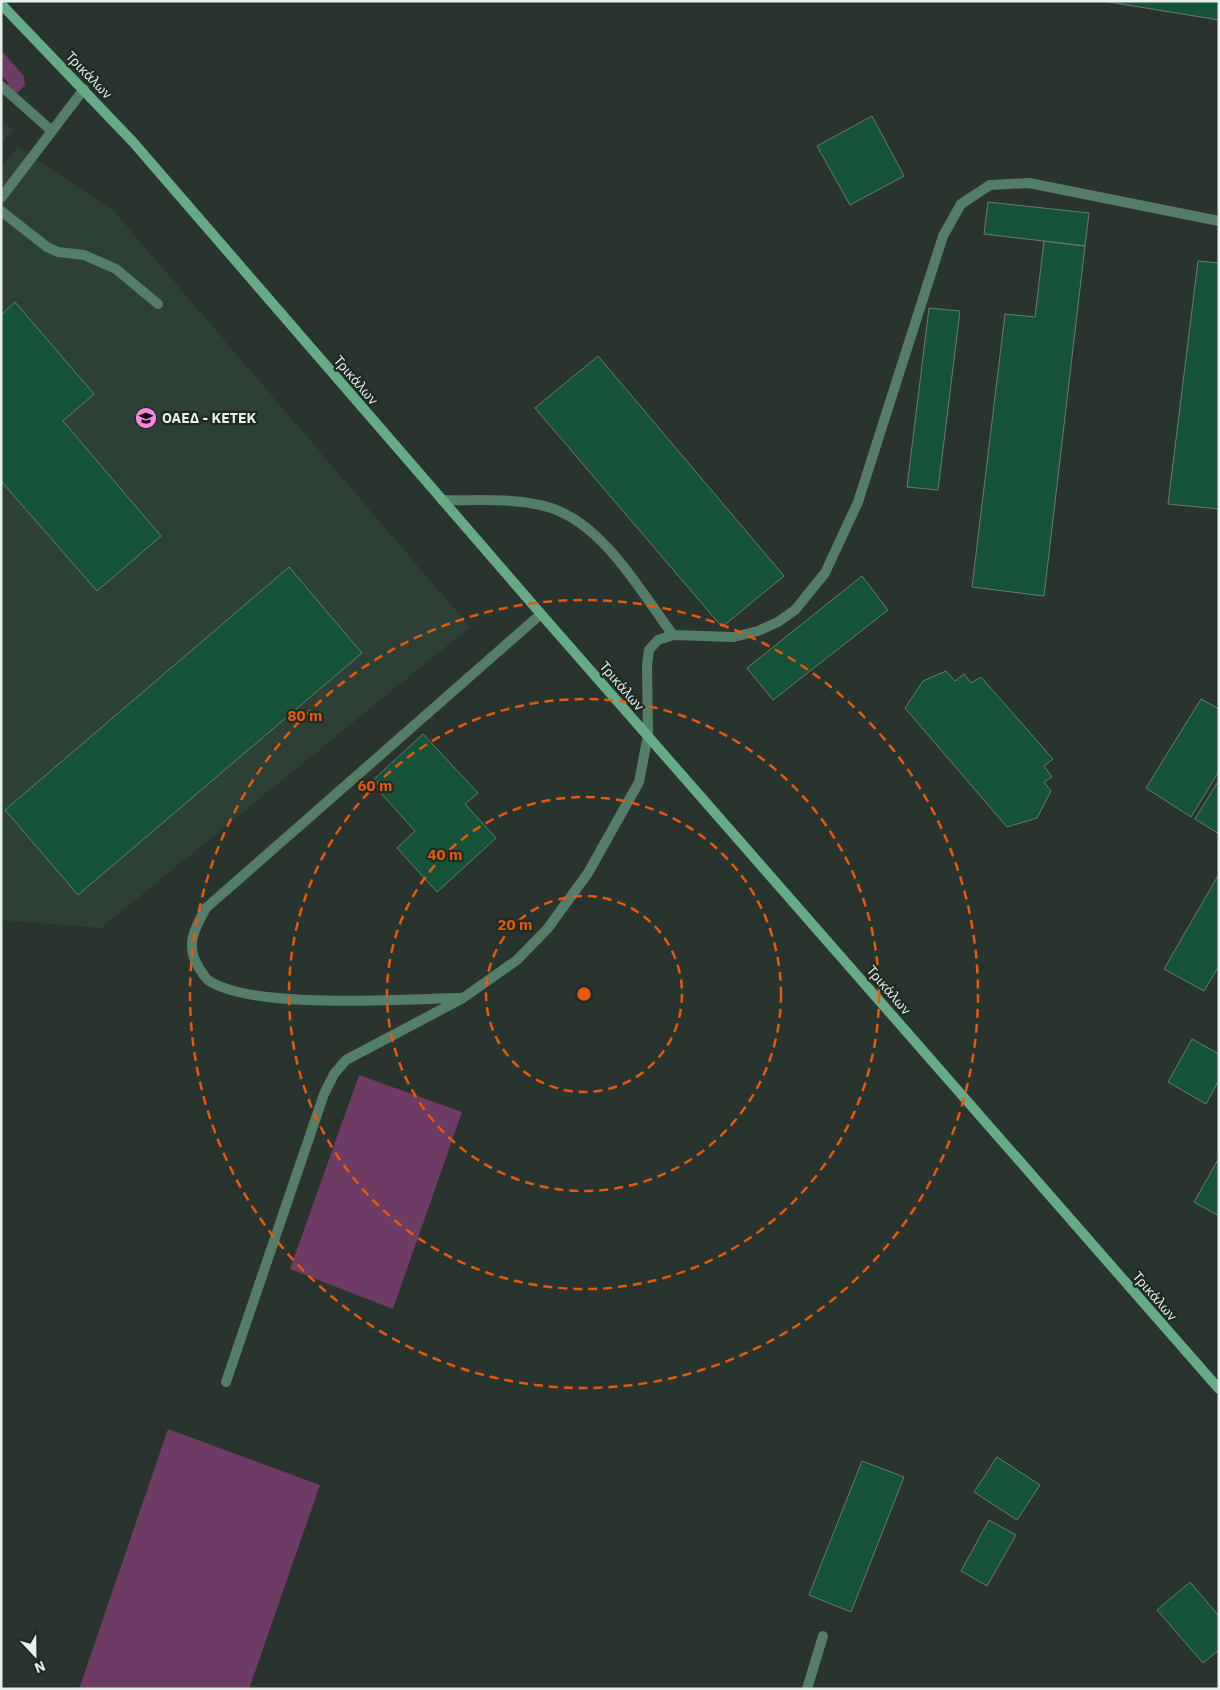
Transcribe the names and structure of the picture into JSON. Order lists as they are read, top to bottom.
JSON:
{
  "streets": {
    "main road": ["Τρικάλων"]
  },
  "places": {
    "school or university": ["ΟΑΕΔ - ΚΕΤΕΚ"]
  },
  "north": "bottom",
  "rings": [
    "80 m",
    "60 m",
    "40 m",
    "20 m"
  ]
}
